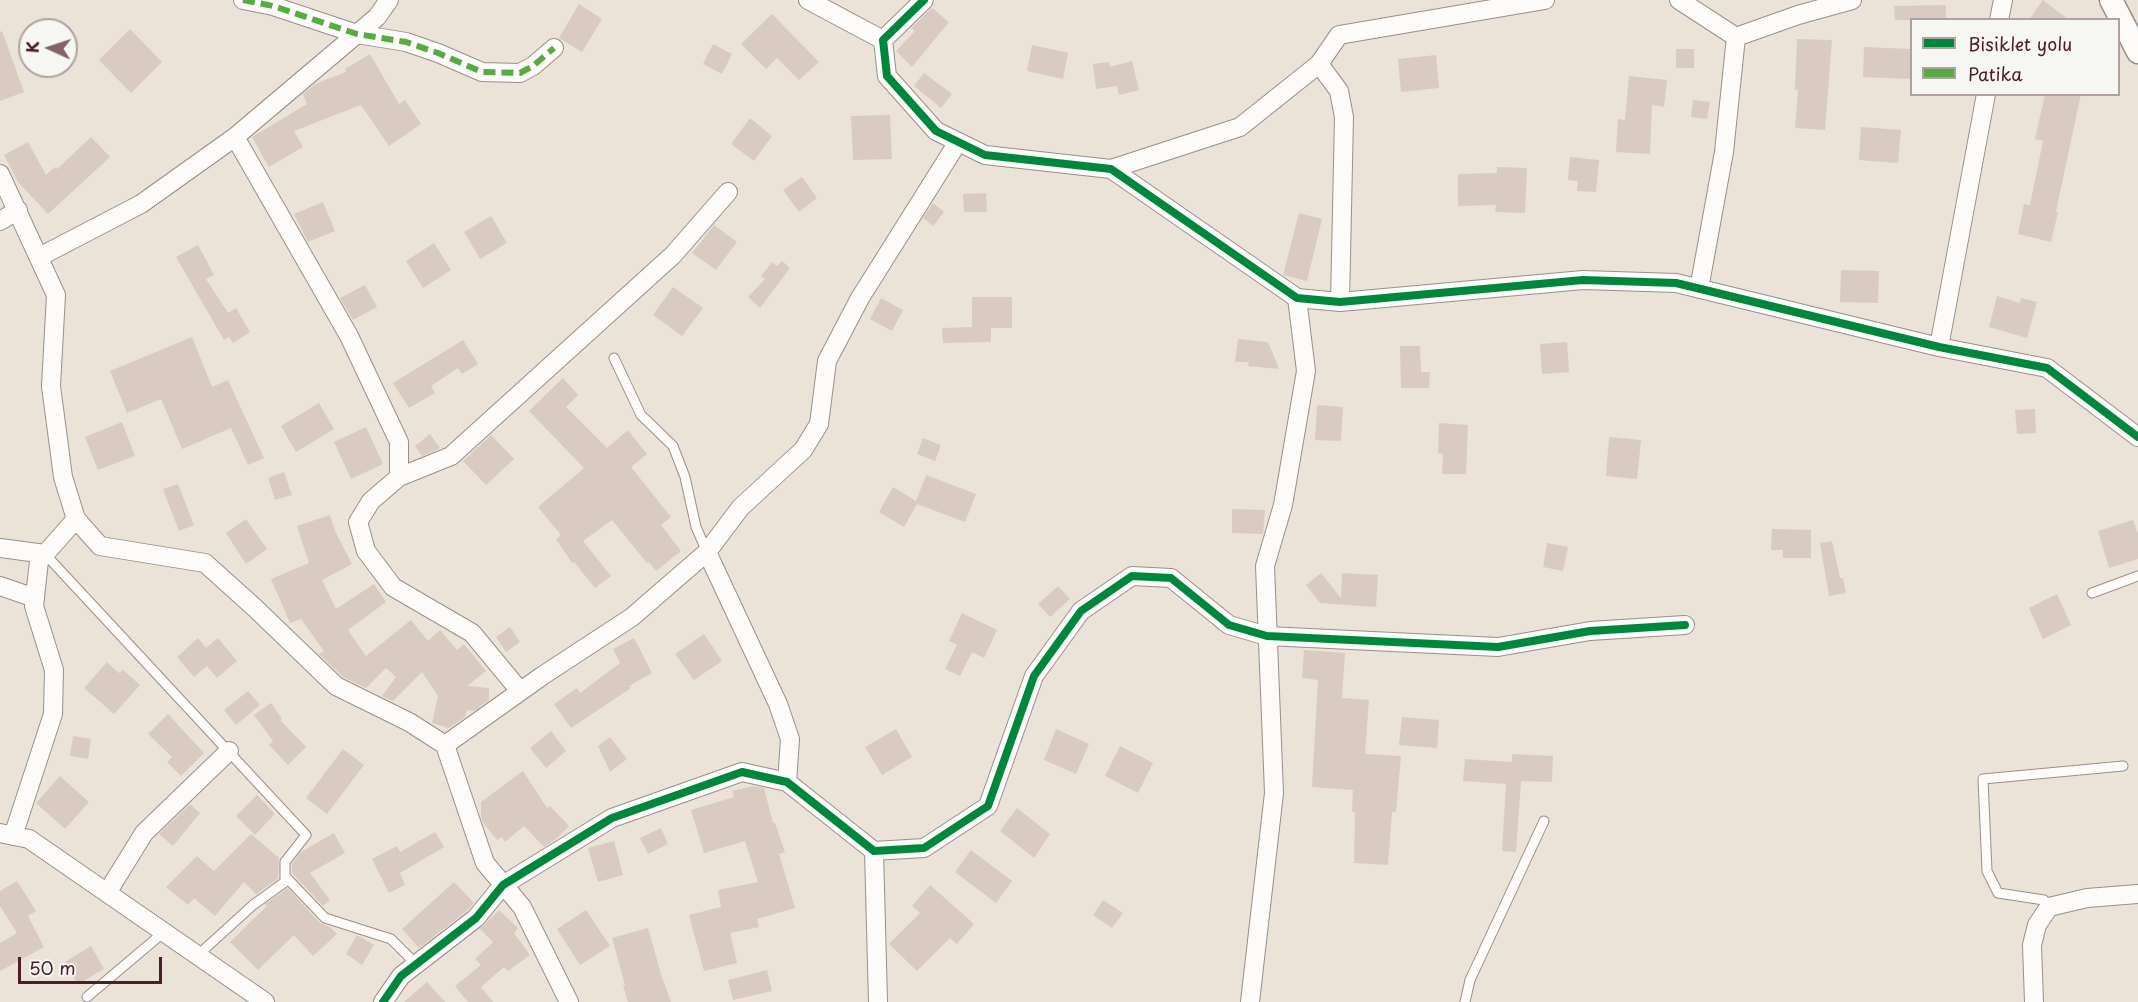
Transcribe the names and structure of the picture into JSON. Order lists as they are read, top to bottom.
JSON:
{
  "legend": ["Bisiklet yolu", "Patika"],
  "scale_bar": "50 m",
  "north": "left"
}
